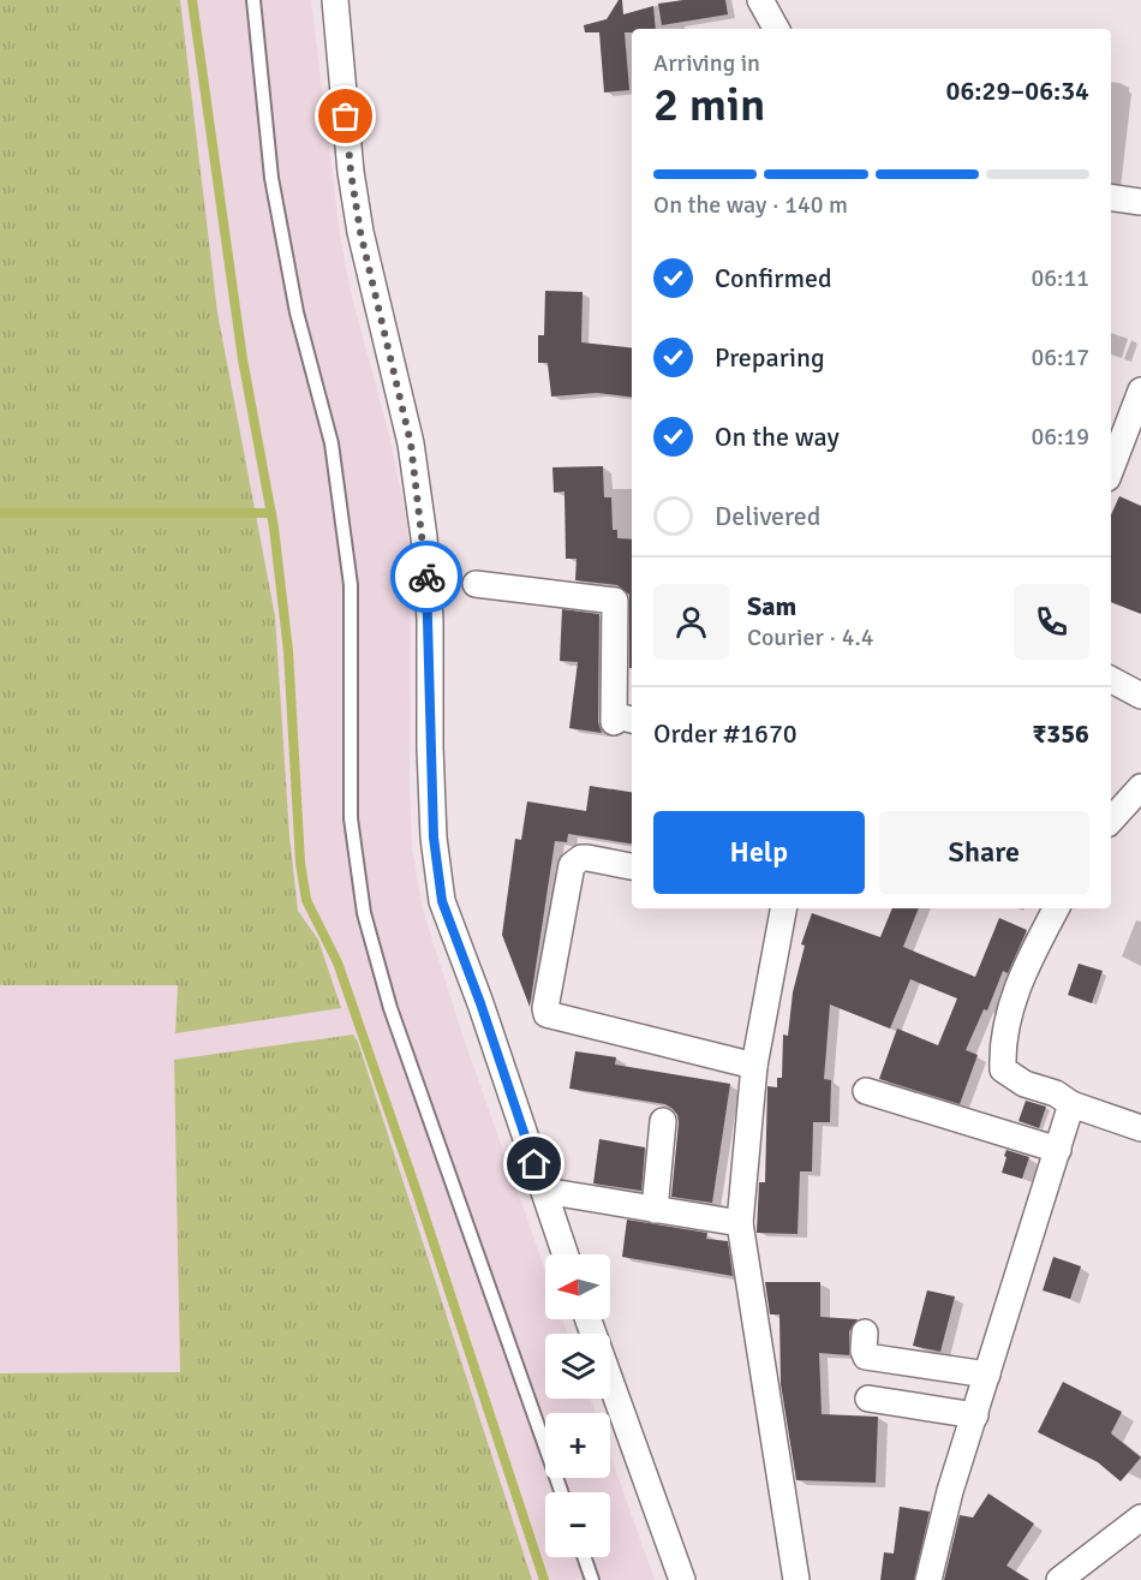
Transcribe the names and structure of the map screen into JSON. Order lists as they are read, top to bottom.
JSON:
{
  "north": "left",
  "page": {
    "heading": ["2 min", "Arriving in", "06:29–06:34"],
    "panel": [
      "Sam",
      "Courier · 4.4",
      "Order #1670",
      "₹356"
    ],
    "bar": "On the way · 140 m",
    "list": [
      ["Confirmed", "06:11"],
      ["Preparing", "06:17"],
      ["On the way", "06:19"],
      "Delivered"
    ],
    "buttons": ["Help", "Share"],
    "map_buttons": ["+", "−"]
  }
}
